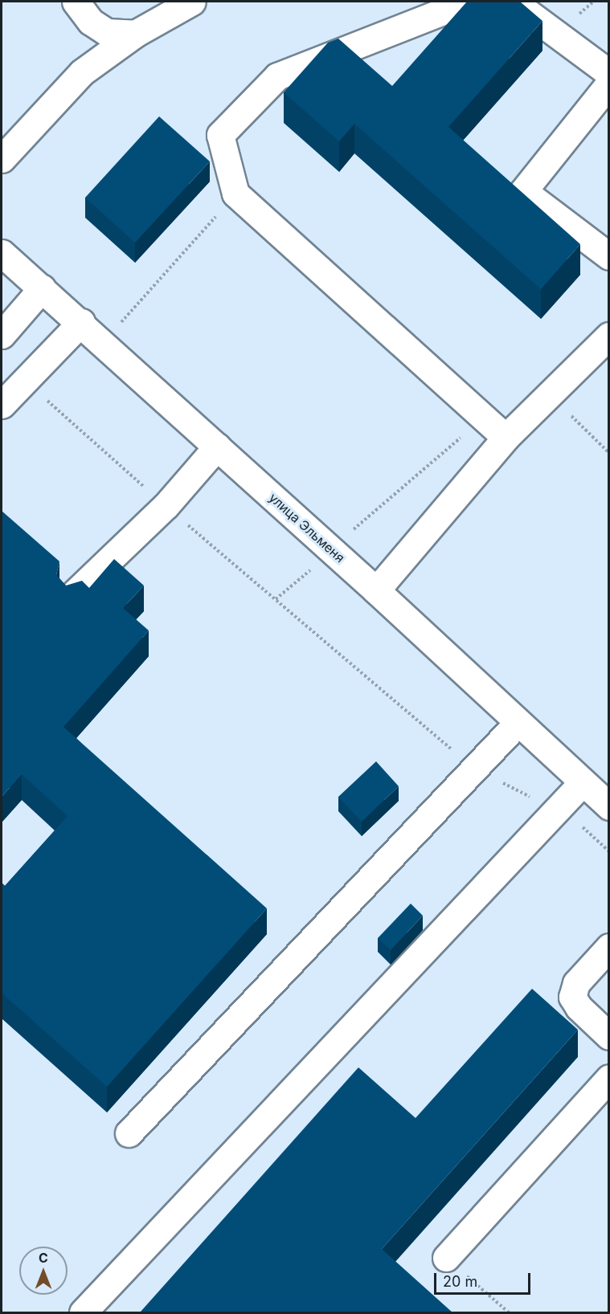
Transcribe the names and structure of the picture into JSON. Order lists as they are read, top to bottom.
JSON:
{
  "streets": {
    "street": ["улица Эльменя"]
  },
  "scale_bar": "20 m",
  "north": "top"
}
